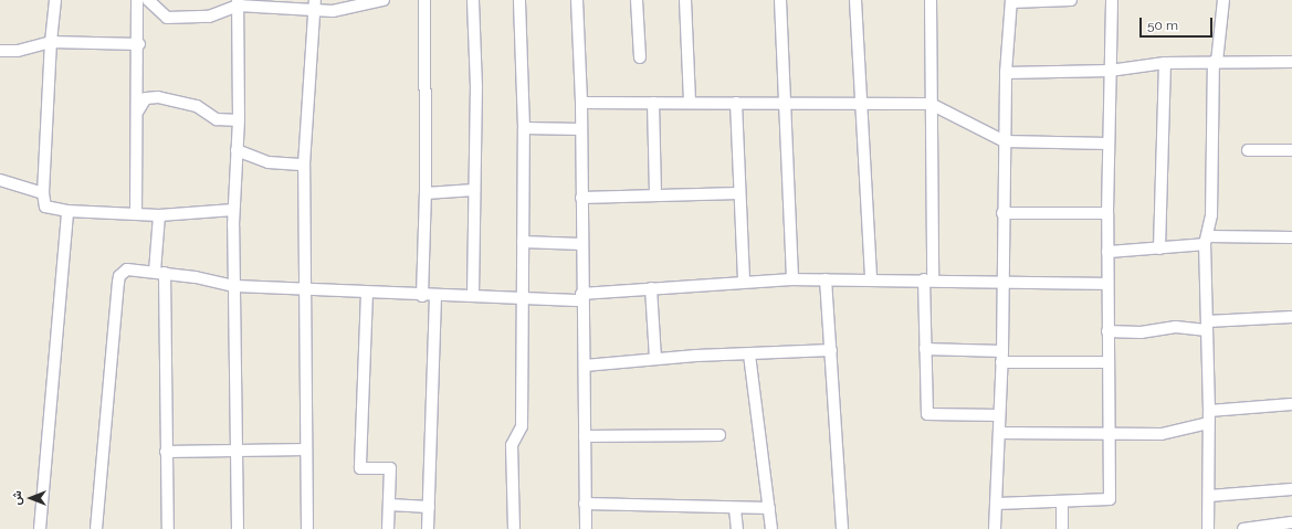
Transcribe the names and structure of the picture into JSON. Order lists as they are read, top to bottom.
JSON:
{
  "scale_bar": "50 m",
  "north": "left"
}
